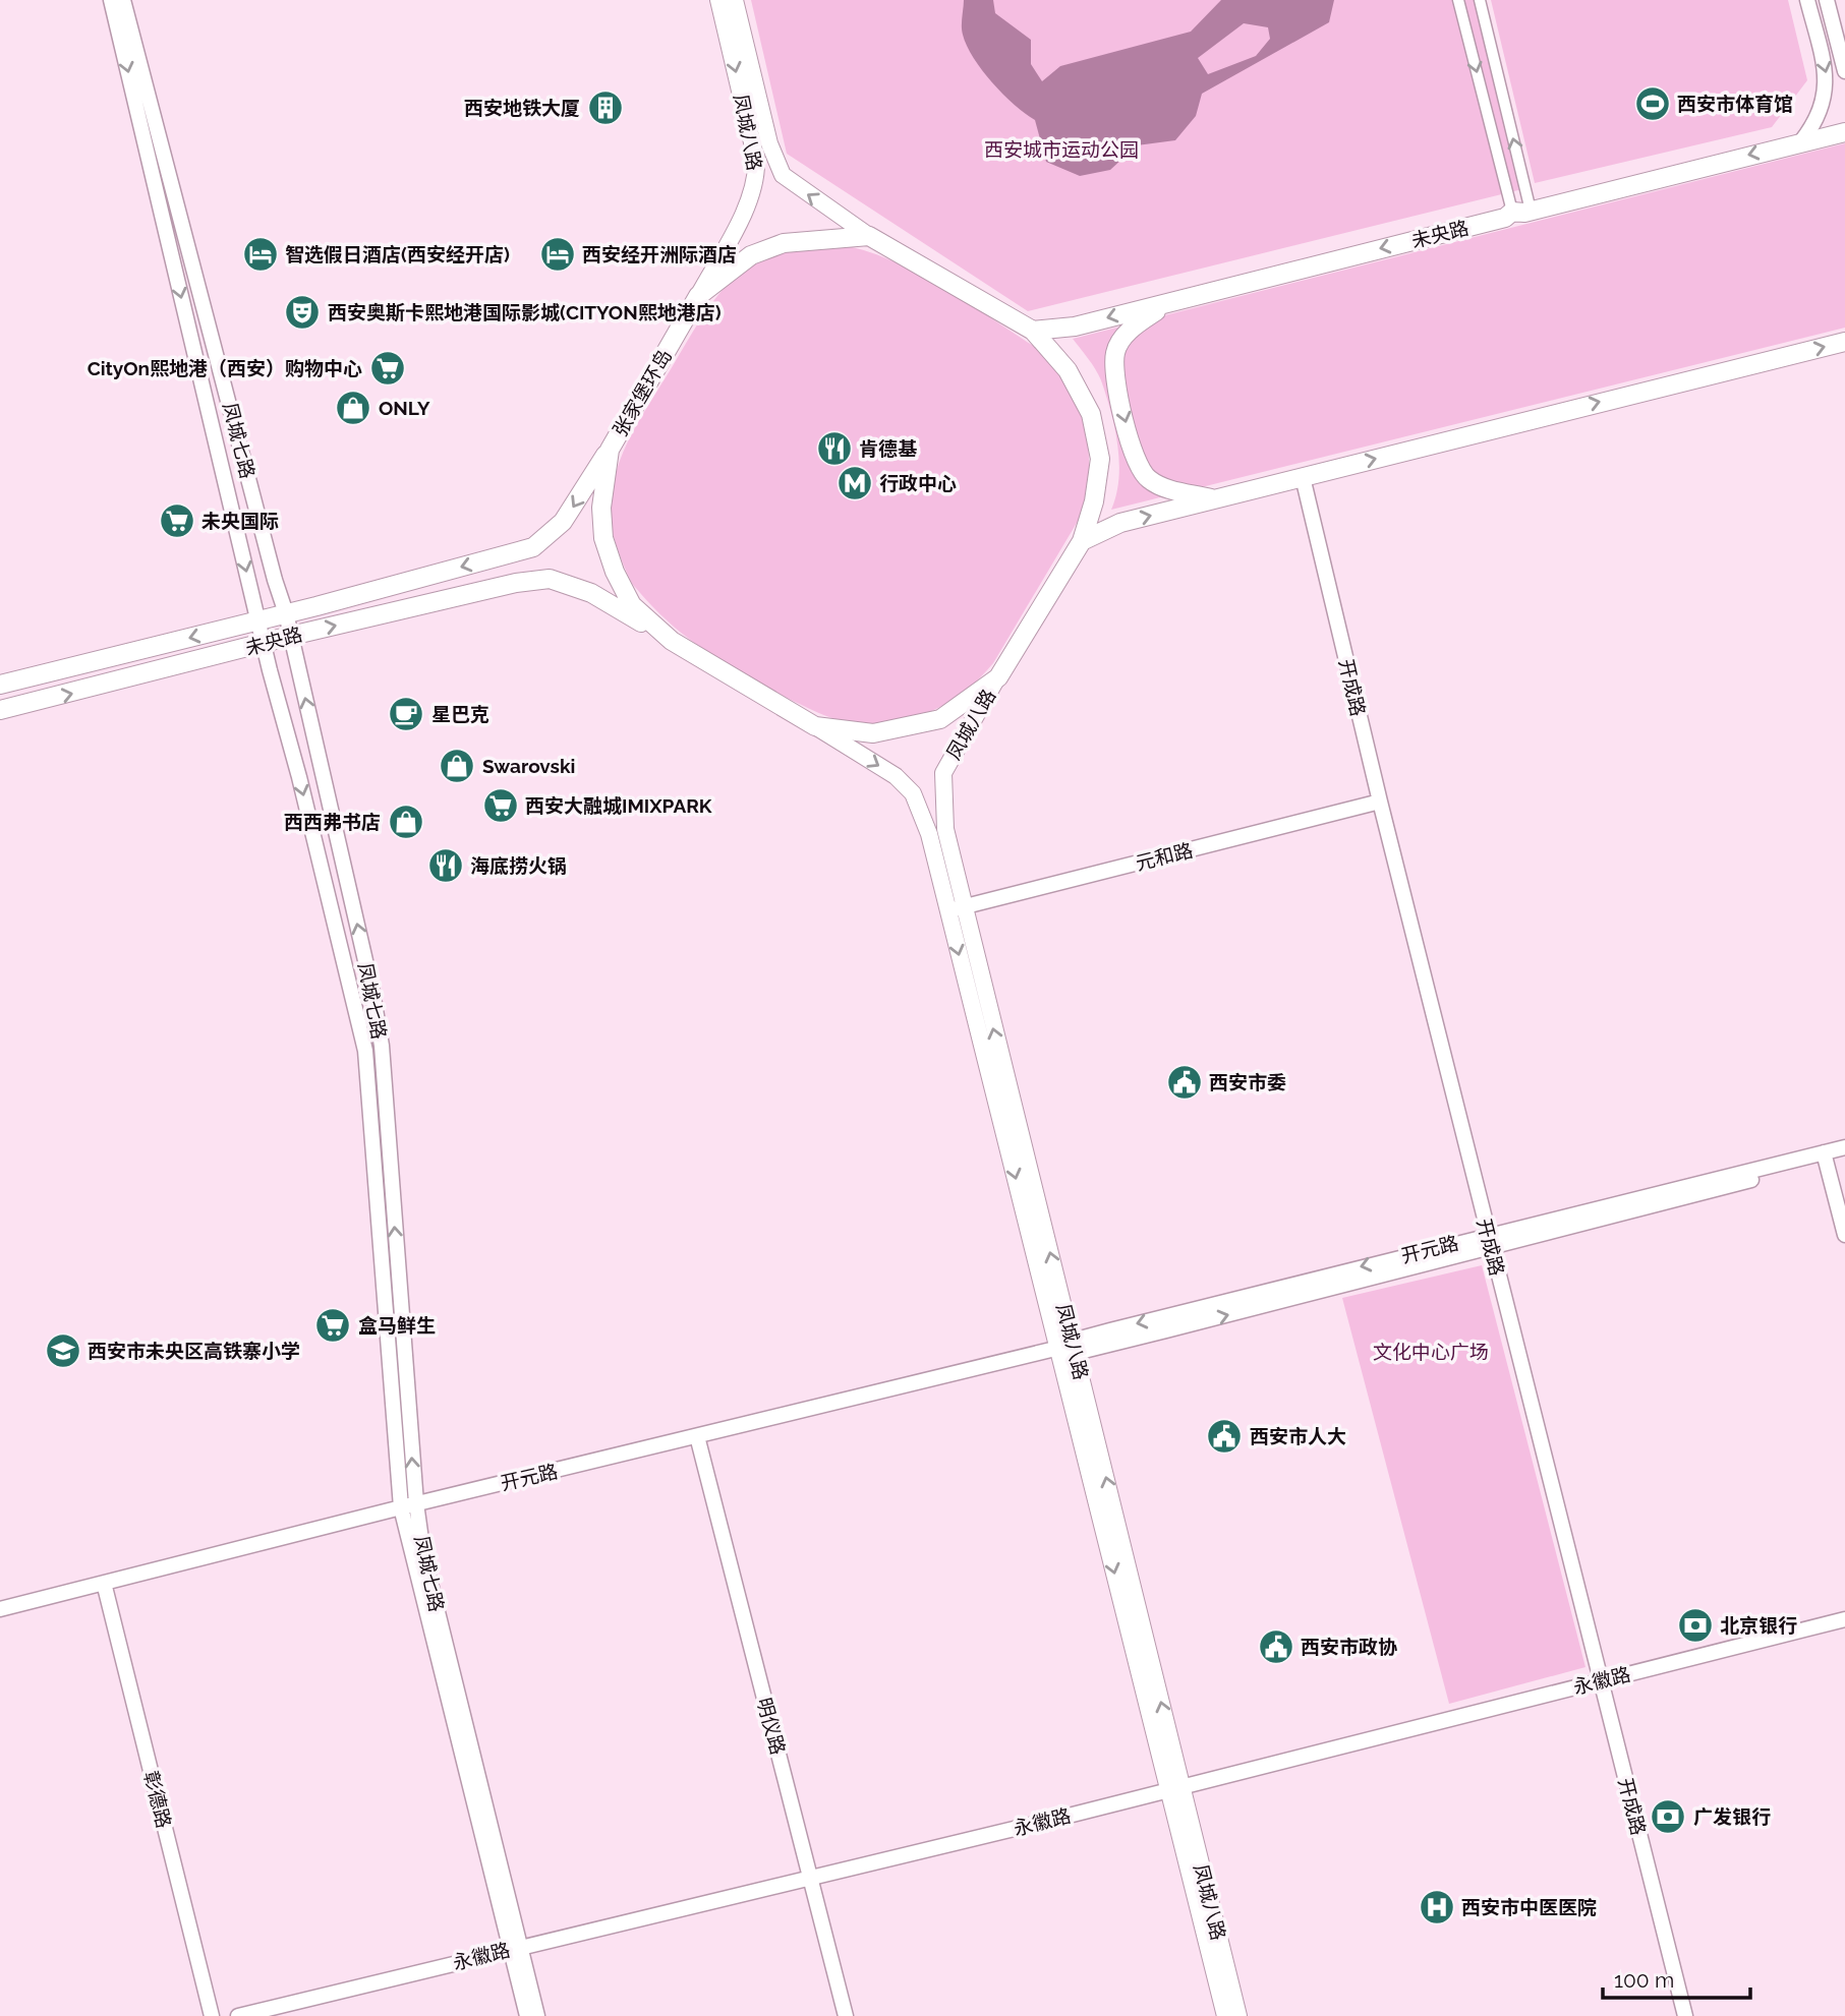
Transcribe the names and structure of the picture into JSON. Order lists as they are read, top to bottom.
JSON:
{
  "streets": {
    "main road": ["凤城八路", "未央路", "张家堡环岛"],
    "street": [
      "凤城七路",
      "开成路",
      "元和路",
      "开元路",
      "永徽路",
      "明仪路",
      "彰德路"
    ]
  },
  "crossings": [
    ["凤城八路", "张家堡环岛"],
    ["凤城八路", "元和路"],
    ["凤城八路", "开元路"],
    ["凤城八路", "永徽路"],
    ["未央路", "张家堡环岛"],
    ["未央路", "凤城七路"],
    ["凤城七路", "开元路"],
    ["凤城七路", "永徽路"],
    ["开成路", "元和路"],
    ["开成路", "开元路"],
    ["开成路", "永徽路"],
    ["开元路", "明仪路"],
    ["开元路", "彰德路"],
    ["永徽路", "明仪路"]
  ],
  "parks": ["西安城市运动公园", "文化中心广场"],
  "places": {
    "sports": ["西安市体育馆"],
    "building": ["西安地铁大厦"],
    "hotel": ["智选假日酒店(西安经开店)", "西安经开洲际酒店"],
    "theatre": ["西安奥斯卡熙地港国际影城(CITYON熙地港店)"],
    "supermarket": [
      "CityOn熙地港（西安）购物中心",
      "未央国际",
      "西安大融城IMIXPARK",
      "盒马鲜生"
    ],
    "shop": ["ONLY", "Swarovski", "西西弗书店"],
    "restaurant": ["肯德基", "海底捞火锅"],
    "metro station": ["行政中心"],
    "cafe": ["星巴克"],
    "public building": ["西安市委", "西安市人大", "西安市政协"],
    "school or university": ["西安市未央区高铁寨小学"],
    "bank": ["北京银行", "广发银行"],
    "hospital": ["西安市中医医院"]
  },
  "scale_bar": "100 m"
}
